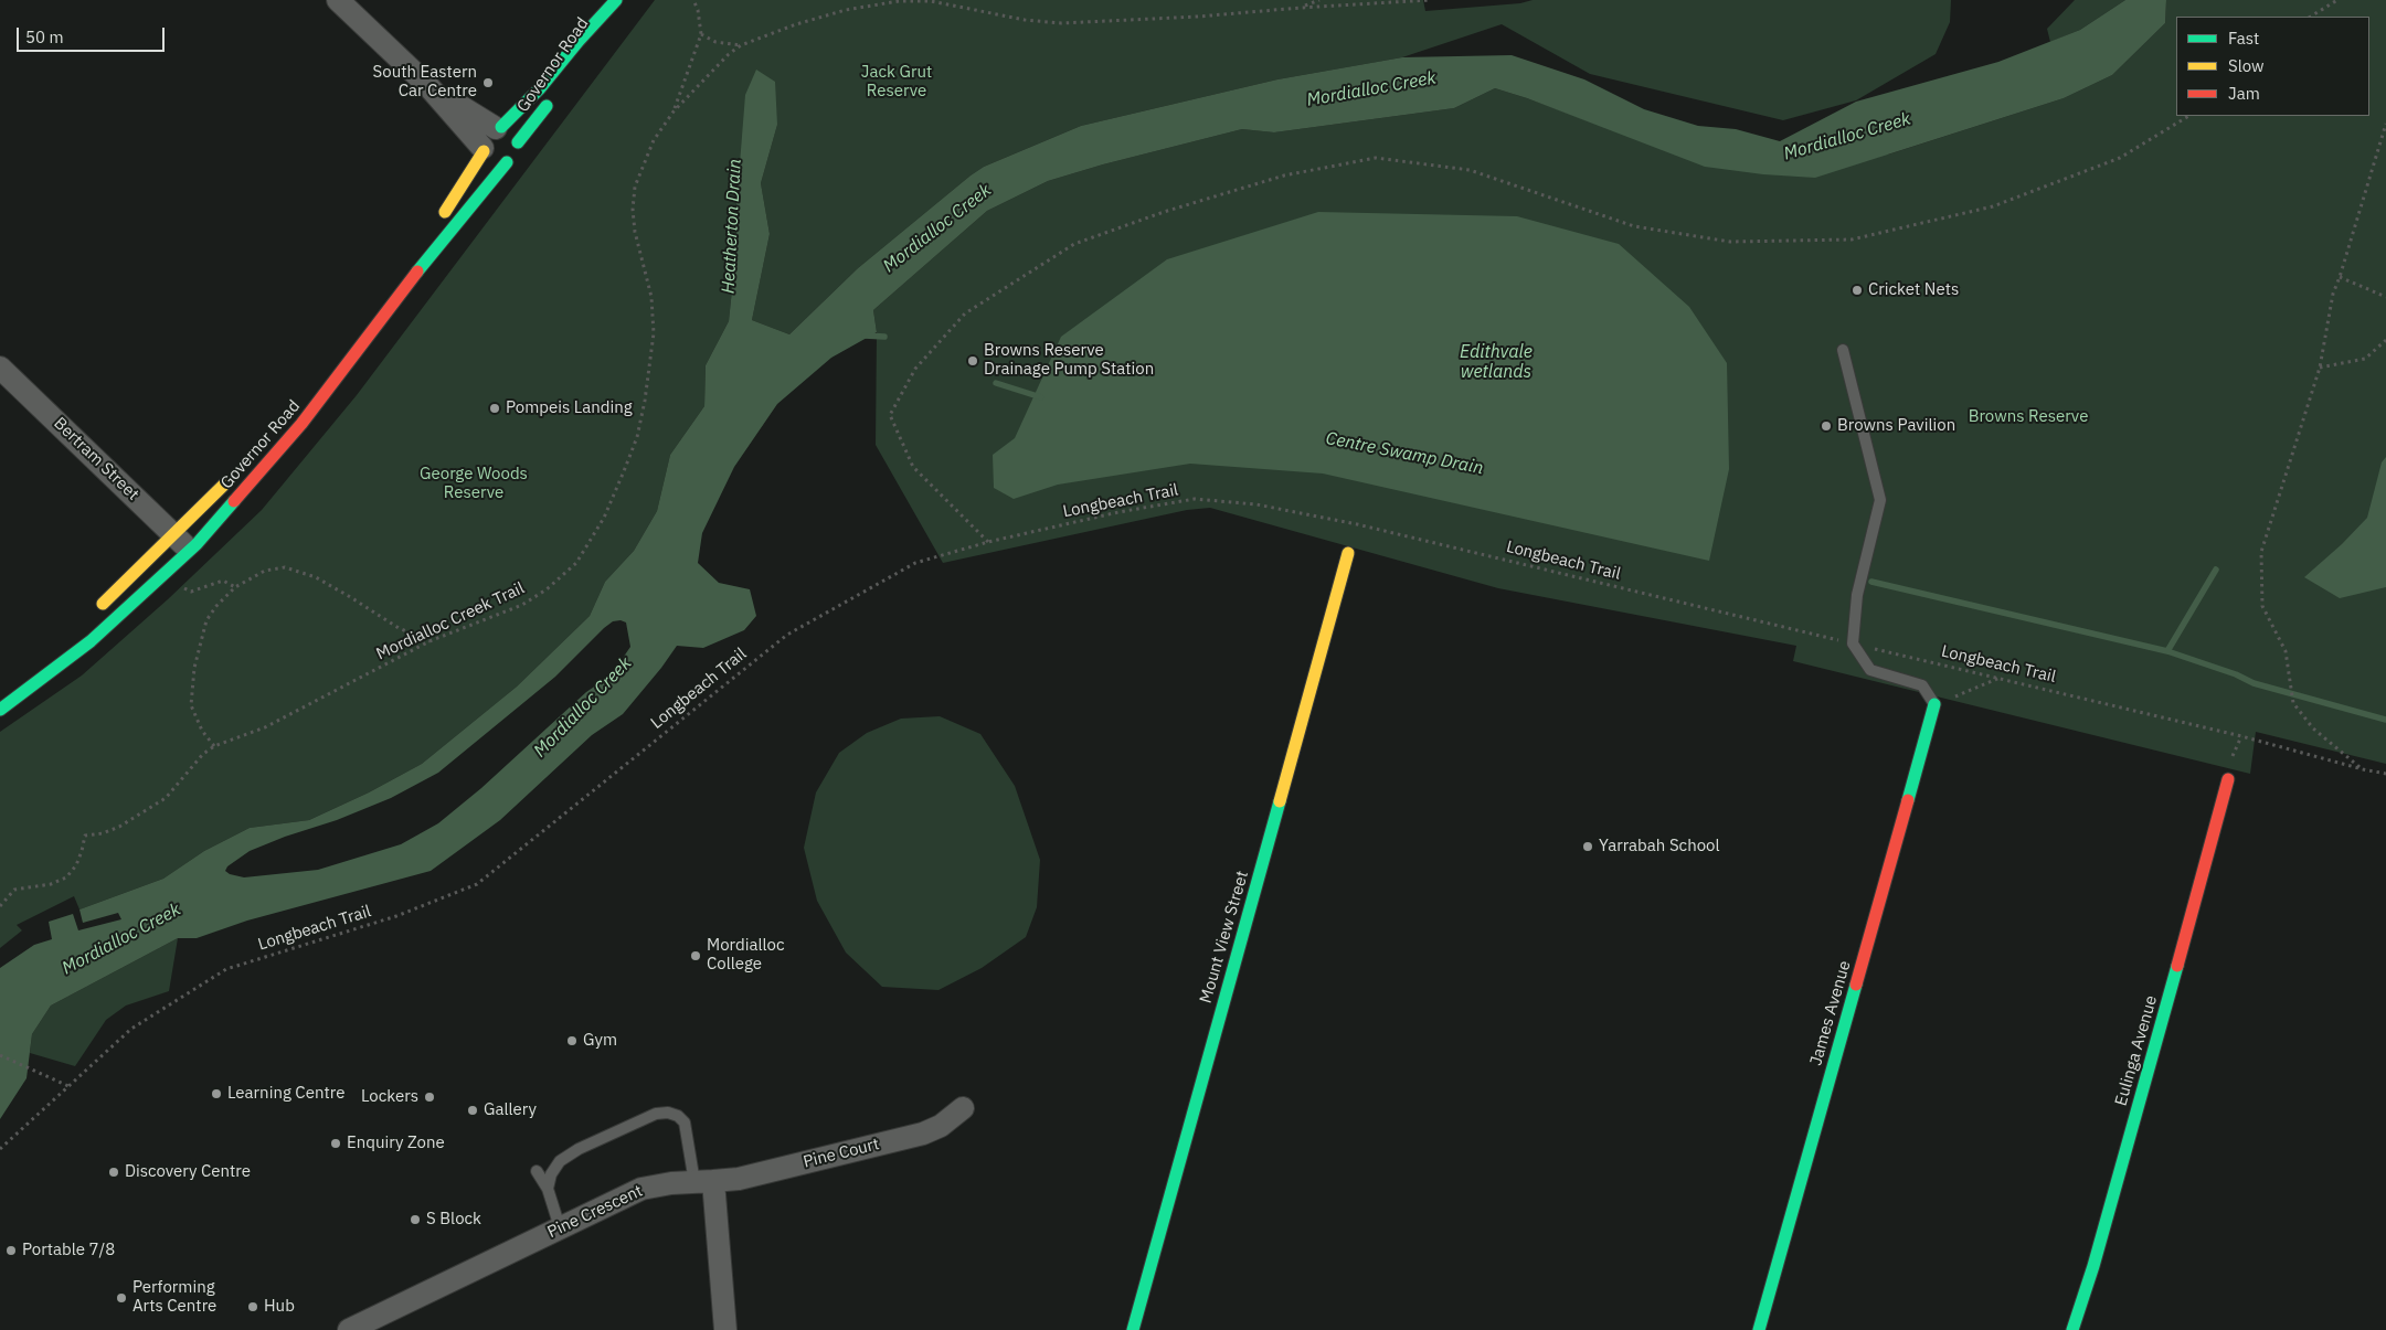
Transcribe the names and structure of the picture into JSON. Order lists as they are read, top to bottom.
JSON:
{
  "streets": {
    "street": [
      "Governor Road",
      "Bertram Street",
      "Mount View Street",
      "James Avenue",
      "Eulinga Avenue",
      "Pine Court",
      "Pine Crescent"
    ],
    "path": ["Longbeach Trail", "Mordialloc Creek Trail"]
  },
  "crossings": [
    ["Governor Road", "Bertram Street"],
    ["Pine Court", "Pine Crescent"]
  ],
  "water": [
    "Mordialloc Creek",
    "Heatherton Drain",
    "Edithvale wetlands",
    "Centre Swamp Drain"
  ],
  "parks": ["Jack Grut Reserve", "Browns Reserve", "George Woods Reserve"],
  "places": [
    "South Eastern Car Centre",
    "Cricket Nets",
    "Browns Reserve Drainage Pump Station",
    "Pompeis Landing",
    "Browns Pavilion",
    "Yarrabah School",
    "Mordialloc College",
    "Gym",
    "Learning Centre",
    "Lockers",
    "Gallery",
    "Enquiry Zone",
    "Discovery Centre",
    "S Block",
    "Portable 7/8",
    "Performing Arts Centre",
    "Hub"
  ],
  "legend": ["Fast", "Slow", "Jam"],
  "scale_bar": "50 m"
}
